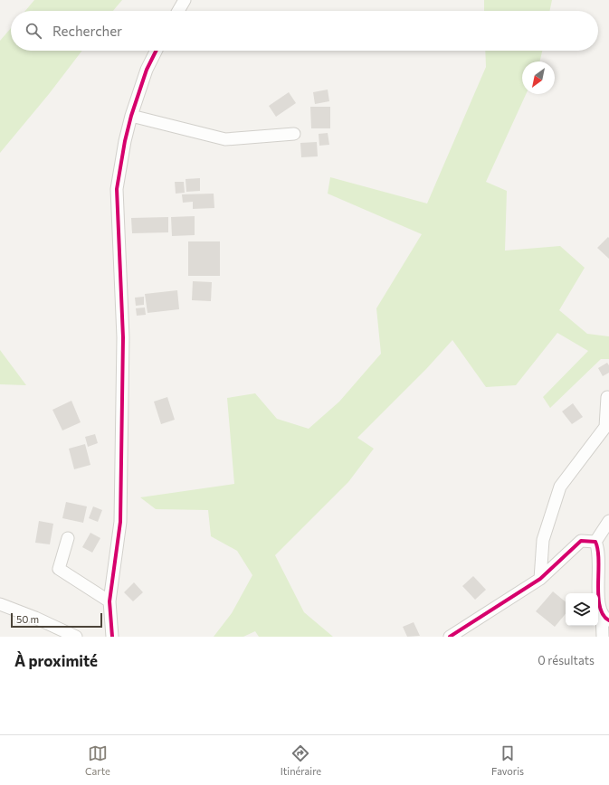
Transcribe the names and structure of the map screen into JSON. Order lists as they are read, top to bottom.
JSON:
{
  "scale_bar": "50 m",
  "north": "bottom left",
  "page": {
    "search": "Rechercher",
    "scale": "50 m",
    "heading": ["À proximité", "0 résultats"],
    "nav": ["Carte", "Itinéraire", "Favoris"]
  }
}
